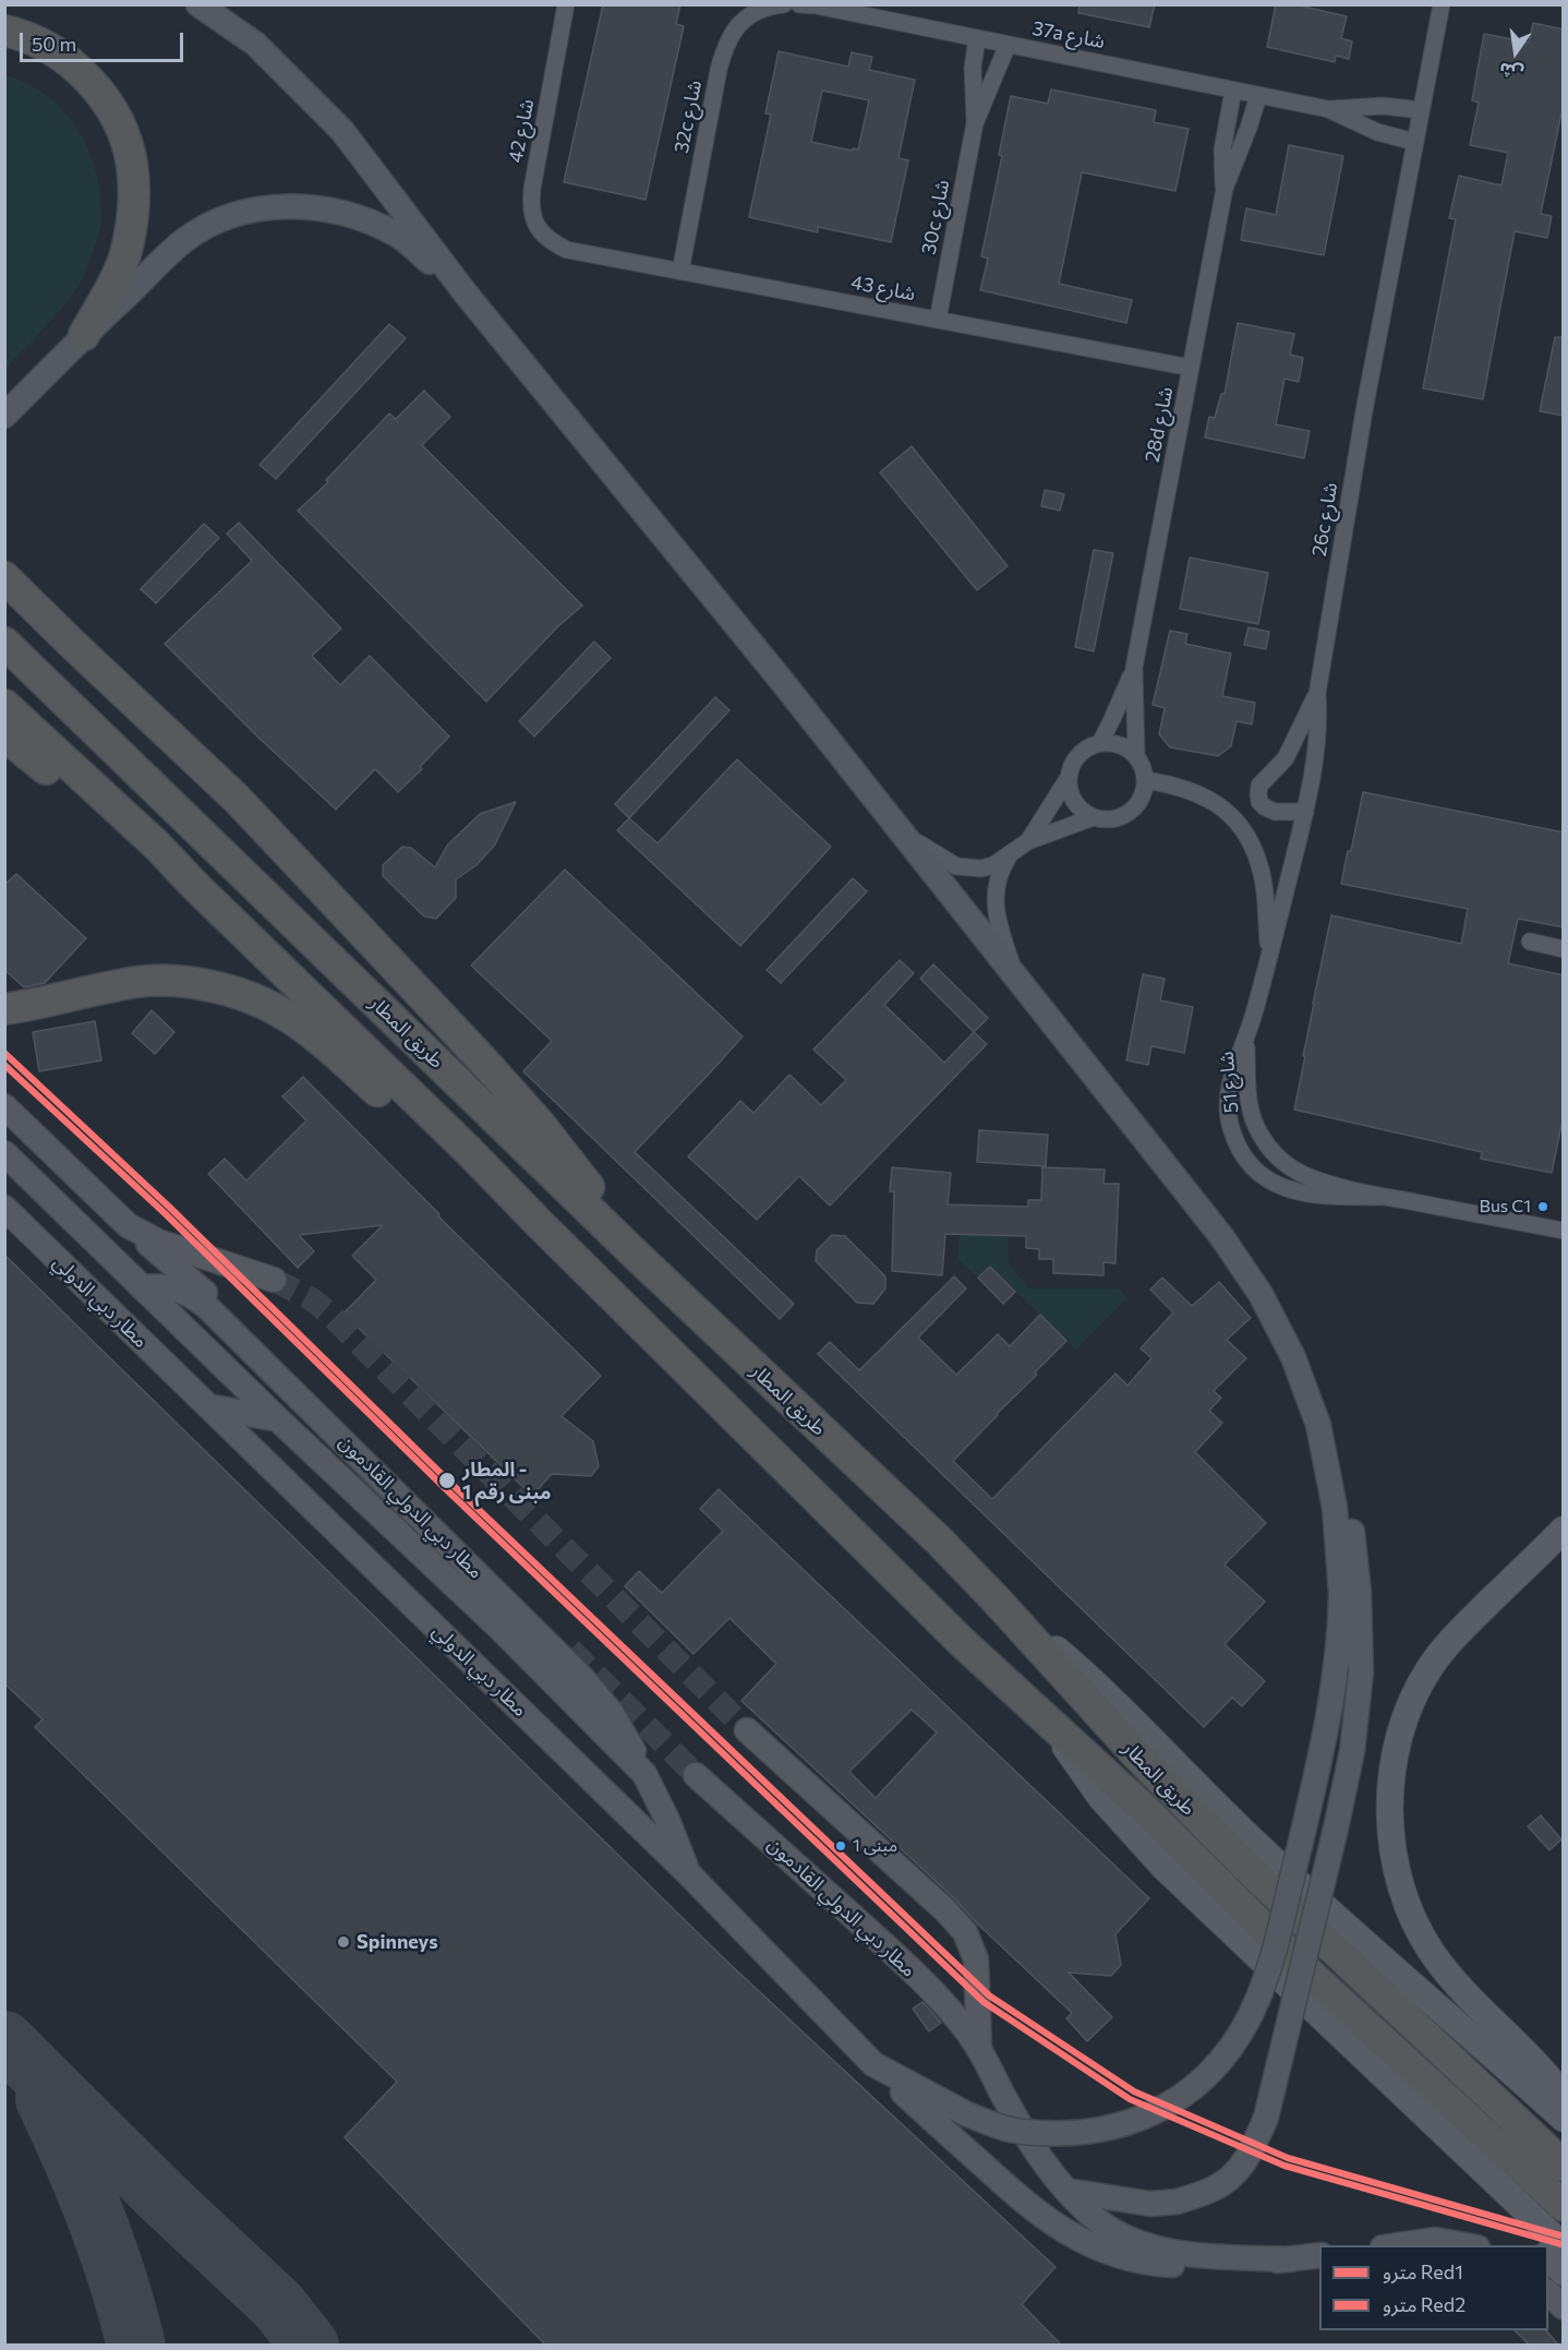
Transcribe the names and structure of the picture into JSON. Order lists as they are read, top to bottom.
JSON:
{
  "streets": {
    "highway": ["طريق المطار"],
    "main road": ["مطار دبي الدولي", "مطار دبي الدولي القادمون"],
    "street": [
      "37a شارع",
      "32c شارع",
      "شارع 42",
      "30c شارع",
      "شارع 43",
      "28d شارع",
      "26c شارع",
      "شارع 51"
    ]
  },
  "crossings": [
    ["37a شارع", "30c شارع"],
    ["32c شارع", "شارع 43"],
    ["شارع 42", "شارع 43"],
    ["30c شارع", "شارع 43"],
    ["شارع 43", "28d شارع"],
    ["26c شارع", "شارع 51"],
    ["مطار دبي الدولي", "مطار دبي الدولي القادمون"]
  ],
  "places": [
    "Bus C1",
    "المطار - مبنى رقم 1",
    "مبنى 1",
    "Spinneys"
  ],
  "lines": ["metro line Red1", "metro line Red2"],
  "legend": ["مترو Red1", "مترو Red2"],
  "scale_bar": "50 m",
  "north": "bottom"
}
